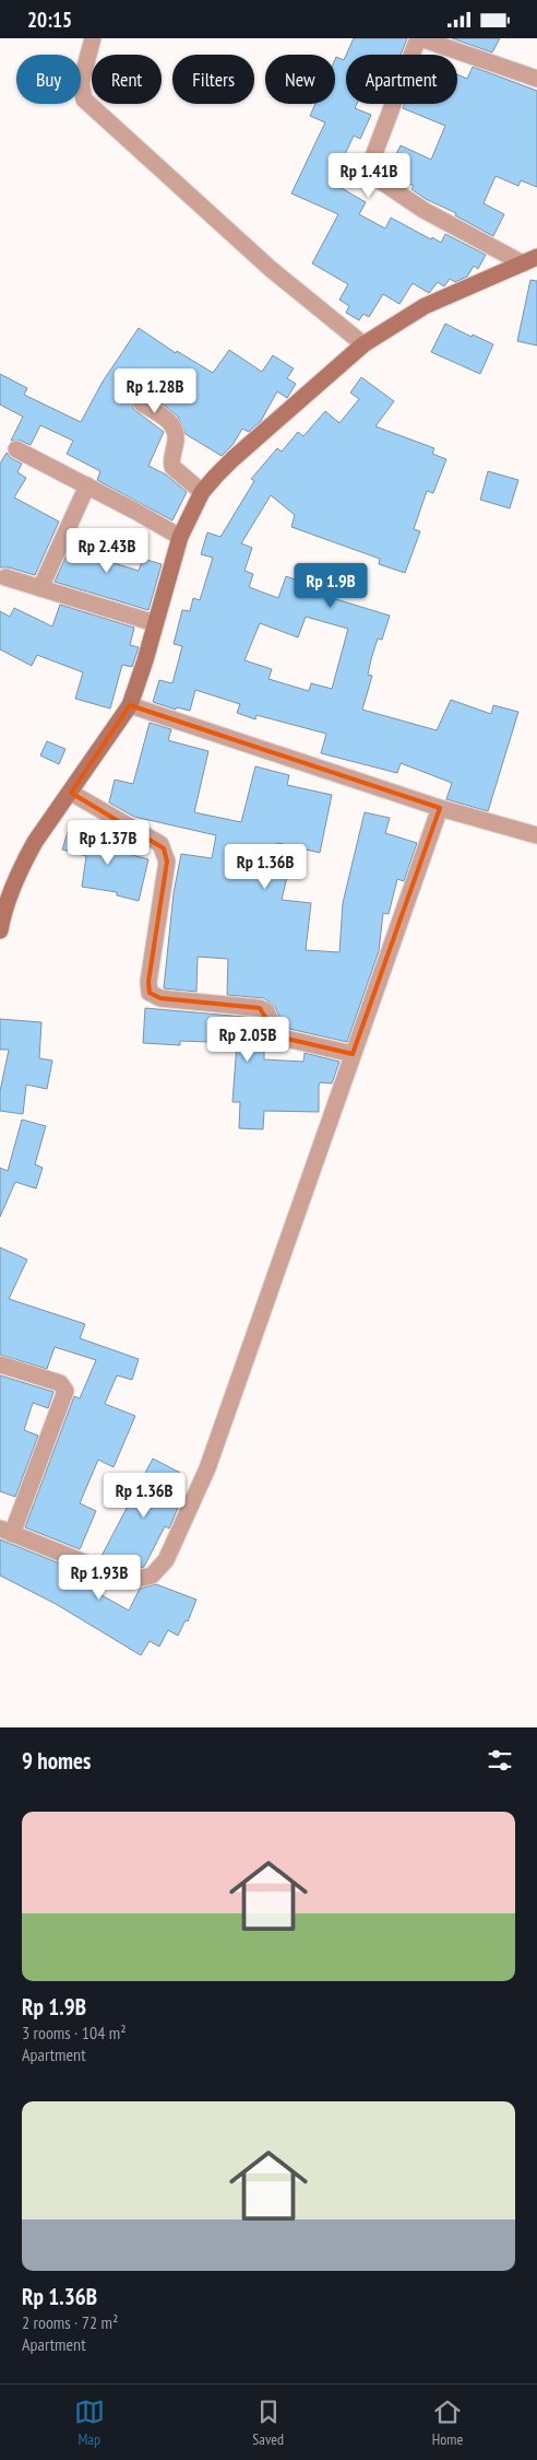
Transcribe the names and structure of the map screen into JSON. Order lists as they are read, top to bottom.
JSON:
{
  "page": {
    "status": "20:15",
    "chip": [
      "Buy",
      "Rent",
      "Filters",
      "New",
      "Apartment"
    ],
    "price": [
      "Rp 1.41B",
      "Rp 1.28B",
      "Rp 2.43B",
      "Rp 1.9B",
      "Rp 1.37B",
      "Rp 1.36B",
      "Rp 2.05B",
      "Rp 1.36B",
      "Rp 1.93B"
    ],
    "heading": "9 homes",
    "list": [
      {
        "name": "Rp 1.9B",
        "note": "3 rooms · 104 m² · Apartment"
      },
      {
        "name": "Rp 1.36B",
        "note": "2 rooms · 72 m² · Apartment"
      }
    ],
    "tabs": ["Map", "Saved", "Home"]
  }
}
